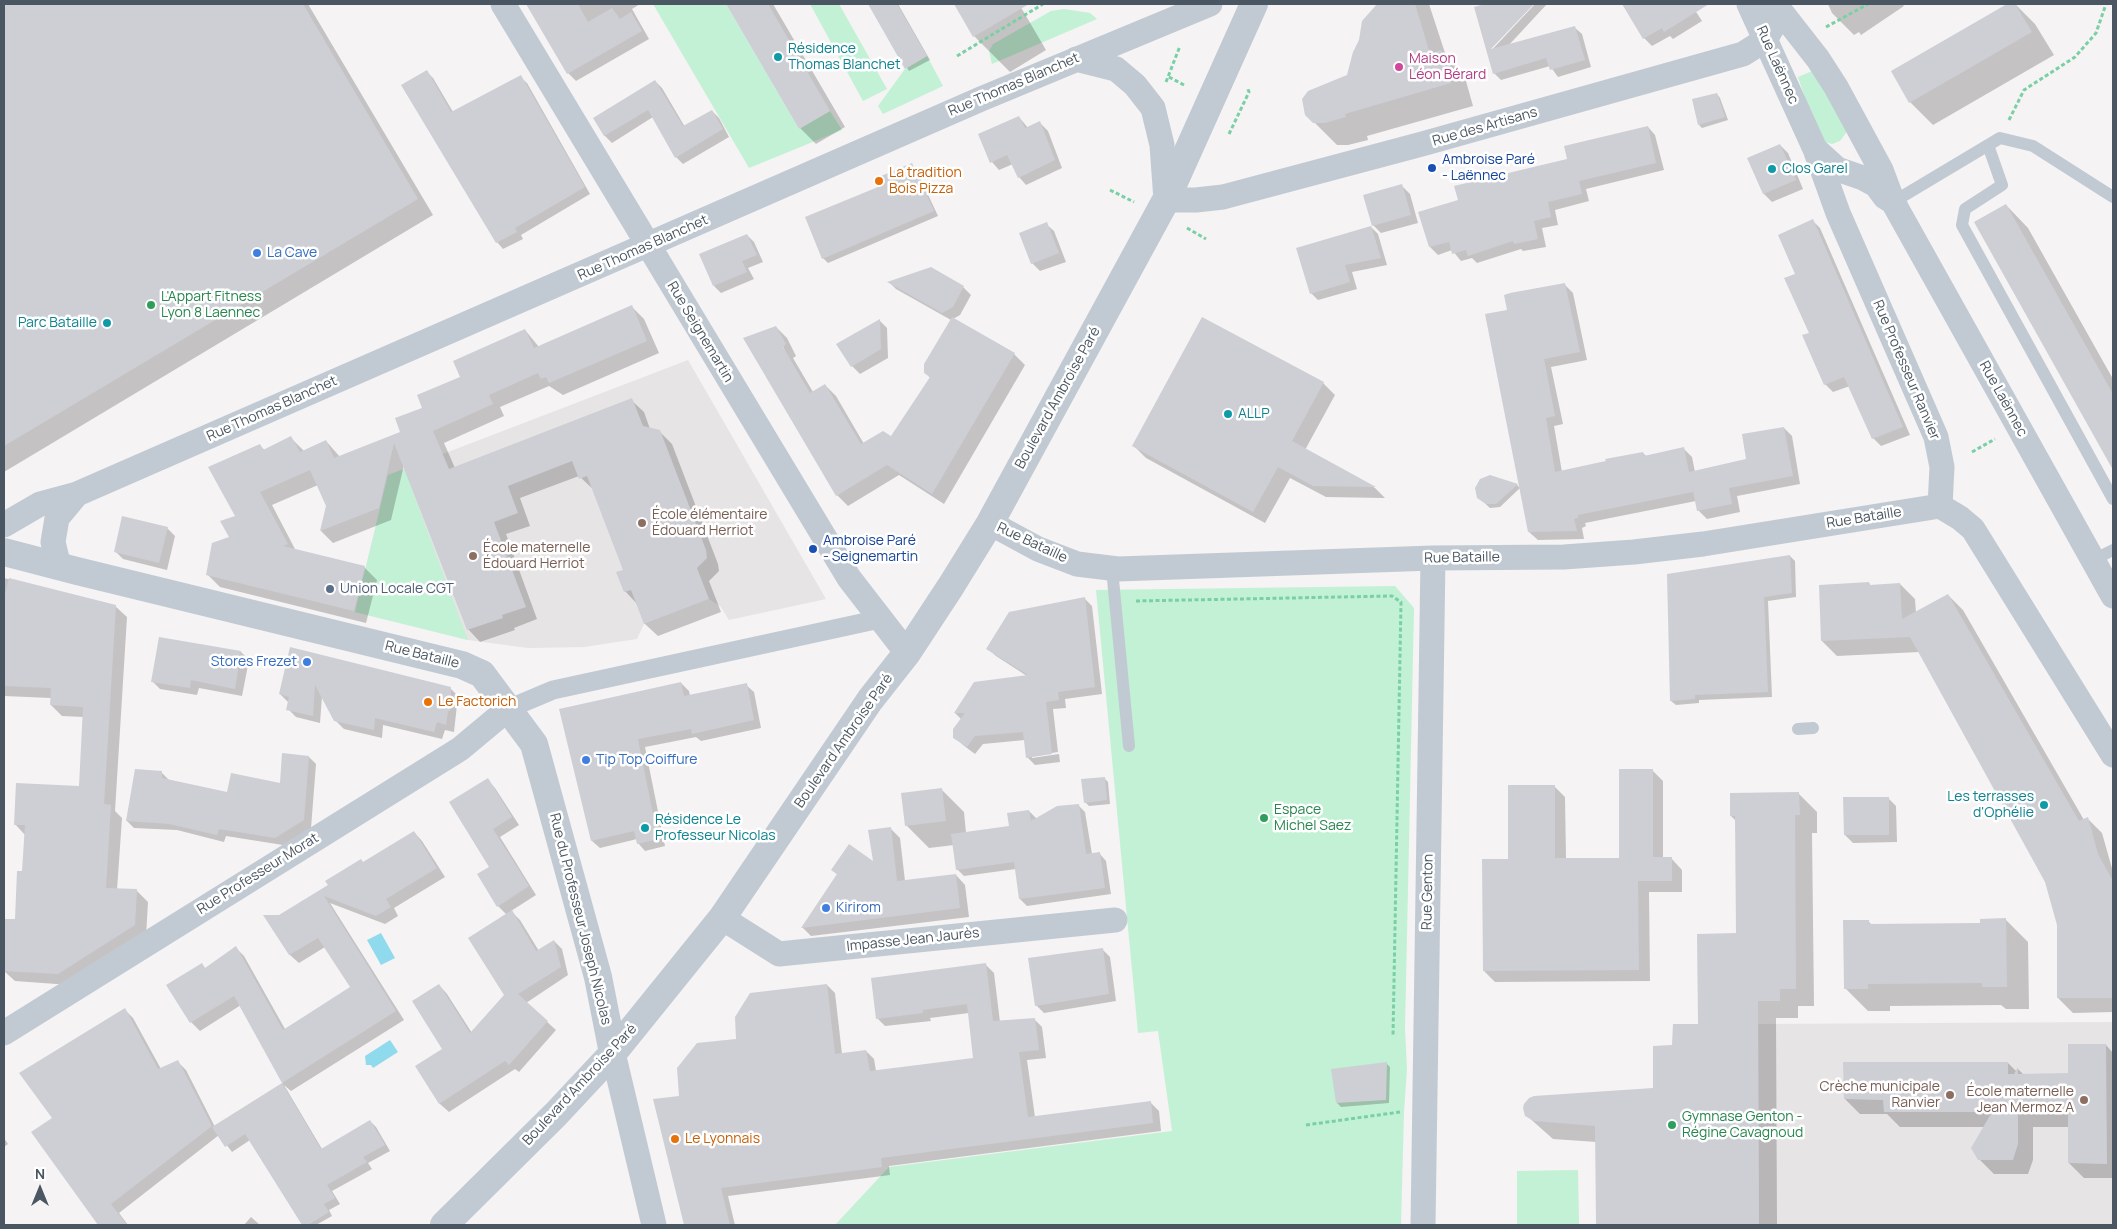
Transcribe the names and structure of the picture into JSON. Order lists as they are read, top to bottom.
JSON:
{
  "streets": {
    "street": [
      "Rue Laënnec",
      "Rue Thomas Blanchet",
      "Rue des Artisans",
      "Rue Seignemartin",
      "Rue Professeur Ranvier",
      "Boulevard Ambroise Paré",
      "Rue Bataille",
      "Rue Professeur Morat",
      "Rue Genton",
      "Rue du Professeur Joseph Nicolas",
      "Impasse Jean Jaurès"
    ]
  },
  "crossings": [
    ["Rue Laënnec", "Rue des Artisans"],
    ["Rue Laënnec", "Rue Professeur Ranvier"],
    ["Rue Thomas Blanchet", "Rue Seignemartin"],
    ["Rue Thomas Blanchet", "Rue Bataille"],
    ["Rue des Artisans", "Boulevard Ambroise Paré"],
    ["Rue Seignemartin", "Boulevard Ambroise Paré"],
    ["Rue Professeur Ranvier", "Rue Bataille"],
    ["Boulevard Ambroise Paré", "Rue Bataille"],
    ["Boulevard Ambroise Paré", "Rue du Professeur Joseph Nicolas"],
    ["Boulevard Ambroise Paré", "Impasse Jean Jaurès"],
    ["Rue Bataille", "Rue Professeur Morat"],
    ["Rue Bataille", "Rue Genton"],
    ["Rue Bataille", "Rue du Professeur Joseph Nicolas"],
    ["Rue Professeur Morat", "Rue du Professeur Joseph Nicolas"]
  ],
  "places": [
    "Résidence Thomas Blanchet",
    "Maison Léon Bérard",
    "Ambroise Paré - Laënnec",
    "Clos Garel",
    "La tradition Bois Pizza",
    "La Cave",
    "L'Appart Fitness Lyon 8 Laennec",
    "Parc Bataille",
    "ALLP",
    "École élémentaire Édouard Herriot",
    "Ambroise Paré - Seignemartin",
    "École maternelle Édouard Herriot",
    "Union Locale CGT",
    "Stores Frezet",
    "Le Factorich",
    "Tip Top Coiffure",
    "Les terrasses d'Ophélie",
    "Espace Michel Saez",
    "Résidence Le Professeur Nicolas",
    "Kirirom",
    "Crèche municipale Ranvier",
    "École maternelle Jean Mermoz A",
    "Gymnase Genton - Régine Cavagnoud",
    "Le Lyonnais"
  ],
  "north": "top"
}
